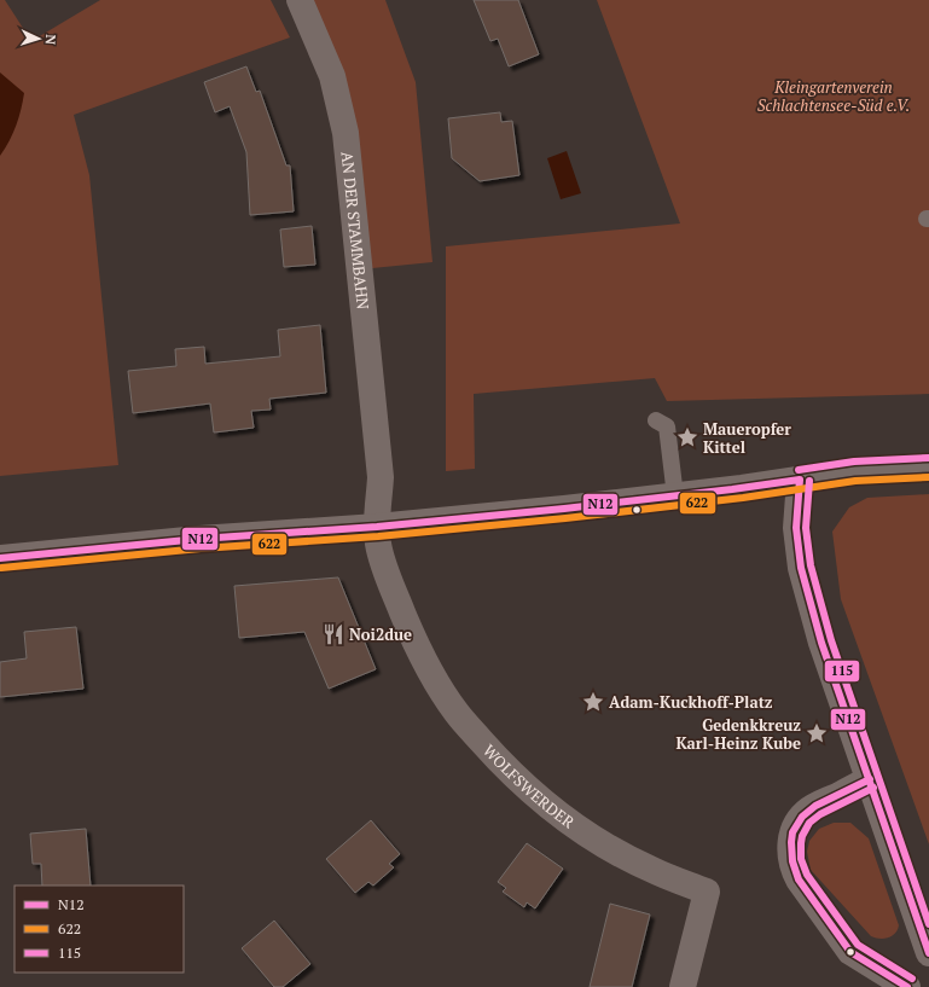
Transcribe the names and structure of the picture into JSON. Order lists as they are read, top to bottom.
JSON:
{
  "streets": {
    "street": ["AN DER STAMMBAHN", "WOLFSWERDER"]
  },
  "crossings": [
    ["AN DER STAMMBAHN", "WOLFSWERDER"]
  ],
  "parks": ["Kleingartenverein Schlachtensee-Süd e.V."],
  "places": {
    "place": ["Maueropfer Kittel", "Adam-Kuckhoff-Platz", "Gedenkkreuz Karl-Heinz Kube"],
    "restaurant": ["Noi2due"]
  },
  "lines": ["transit line 115", "transit line 622", "transit line N12"],
  "legend": ["N12", "622", "115"],
  "north": "right"
}
